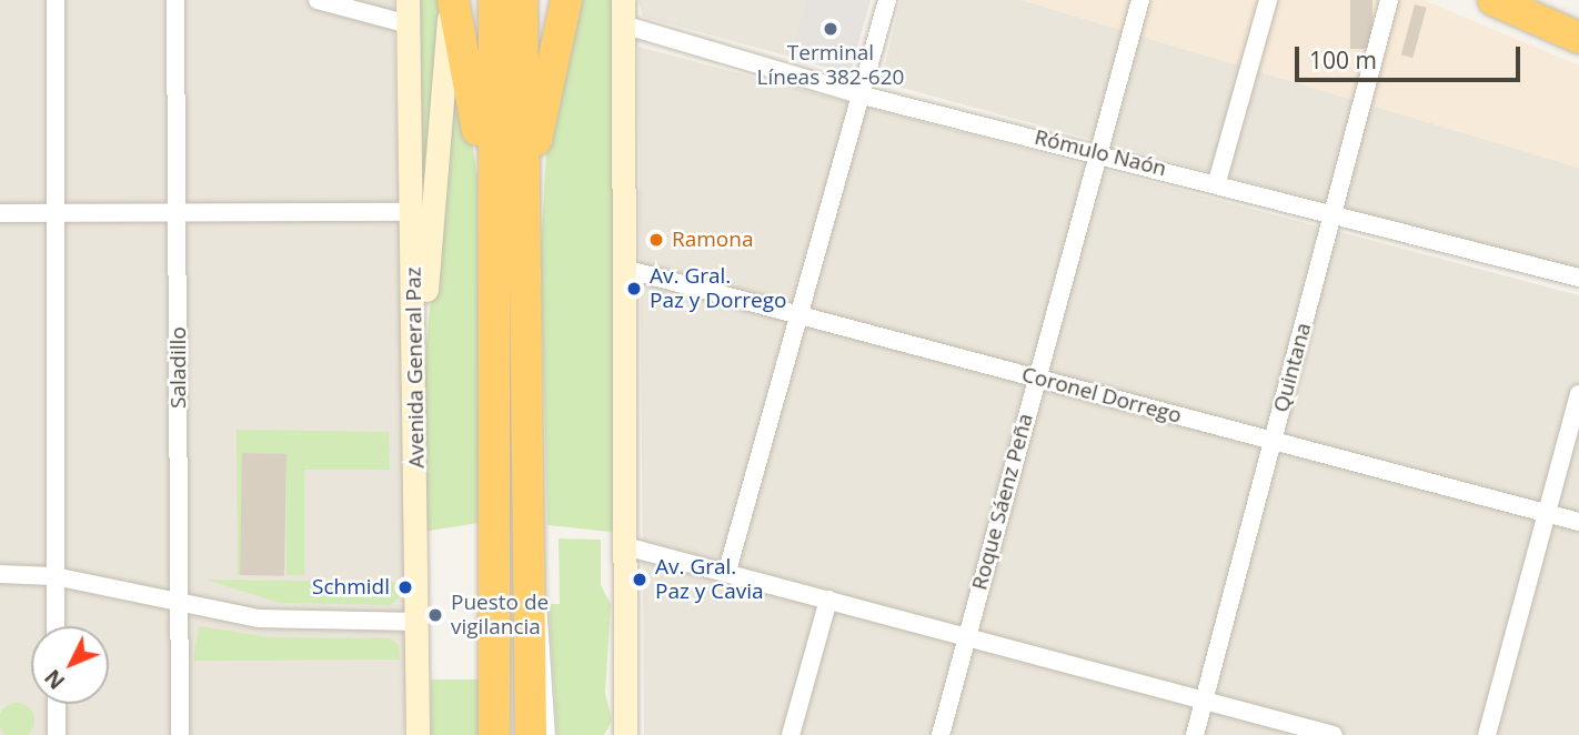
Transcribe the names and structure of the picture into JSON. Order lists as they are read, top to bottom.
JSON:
{
  "streets": {
    "street": [
      "Rómulo Naón",
      "Saladillo",
      "Avenida General Paz",
      "Quintana",
      "Coronel Dorrego",
      "Roque Sáenz Peña"
    ]
  },
  "crossings": [
    ["Rómulo Naón", "Quintana"],
    ["Rómulo Naón", "Roque Sáenz Peña"],
    ["Quintana", "Coronel Dorrego"],
    ["Coronel Dorrego", "Roque Sáenz Peña"]
  ],
  "places": [
    "Terminal Líneas 382-620",
    "Ramona",
    "Av. Gral. Paz y Dorrego",
    "Av. Gral. Paz y Cavia",
    "Schmidl",
    "Puesto de vigilancia"
  ],
  "scale_bar": "100 m",
  "north": "bottom left"
}
